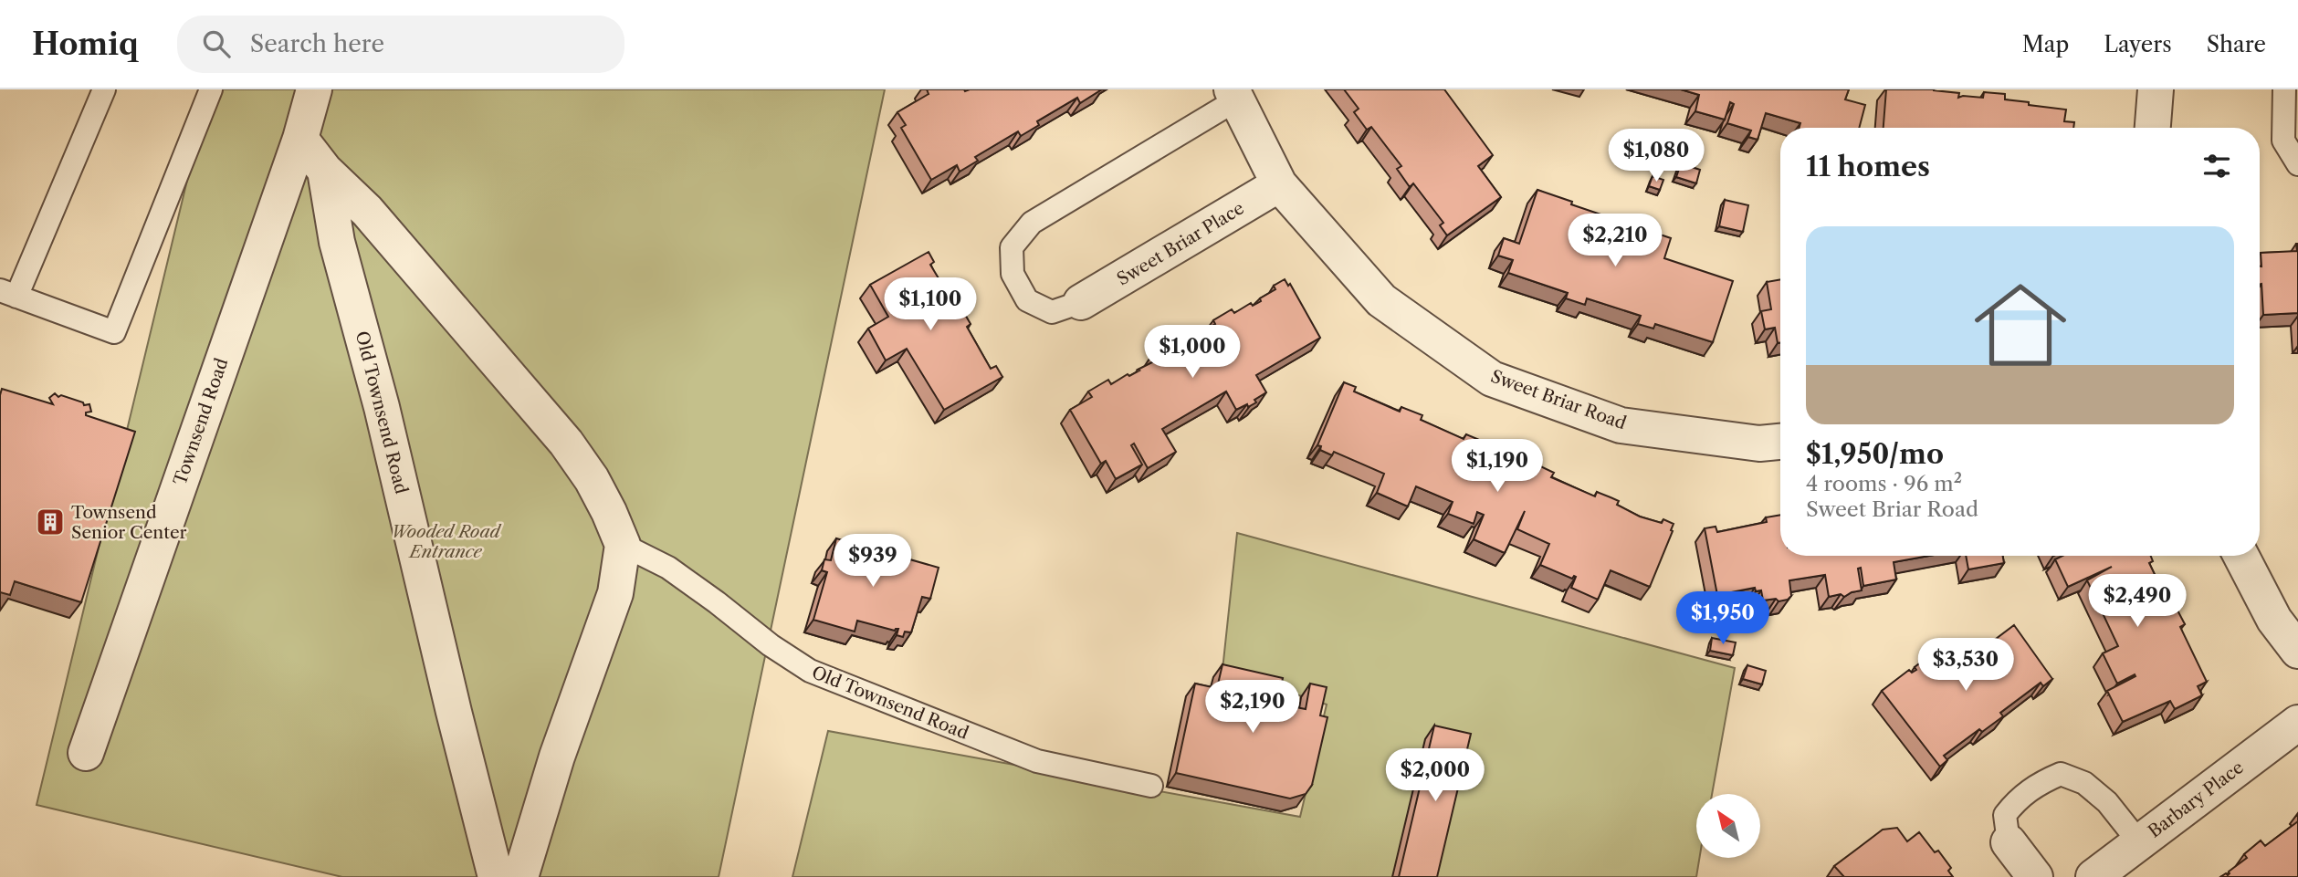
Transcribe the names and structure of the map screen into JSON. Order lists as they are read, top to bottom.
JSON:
{
  "streets": {
    "street": [
      "Sweet Briar Place",
      "Sweet Briar Road",
      "Old Townsend Road",
      "Townsend Road",
      "Barbary Place"
    ]
  },
  "crossings": [
    ["Sweet Briar Place", "Sweet Briar Road"],
    ["Old Townsend Road", "Townsend Road"]
  ],
  "parks": ["Wooded Road Entrance"],
  "places": {
    "building": ["Townsend Senior Center"]
  },
  "north": "top left",
  "page": {
    "header": "Homiq",
    "search": "Search here",
    "nav": ["Map", "Layers", "Share"],
    "heading": "11 homes",
    "price": [
      "$1,080",
      "$2,210",
      "$1,100",
      "$1,000",
      "$1,190",
      "$939",
      "$2,490",
      "$1,950",
      "$3,530",
      "$2,190",
      "$2,000"
    ],
    "list": [
      {
        "name": "$1,950/mo",
        "note": "4 rooms · 96 m² · Sweet Briar Road"
      }
    ]
  }
}
